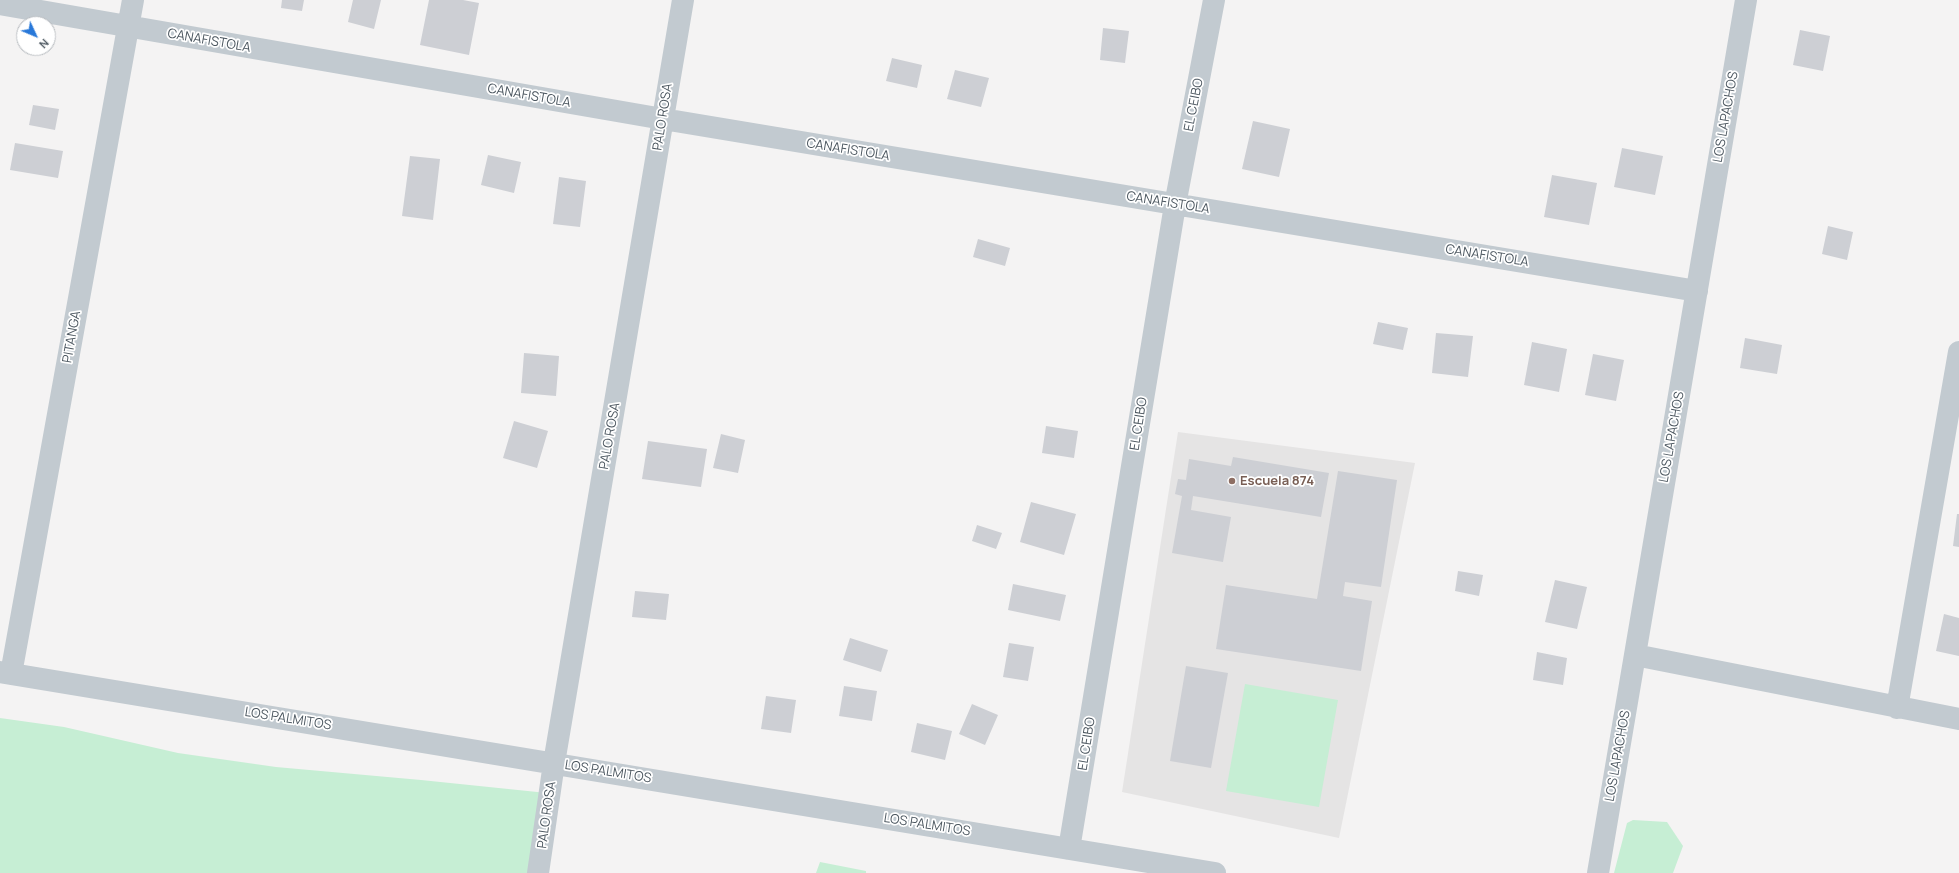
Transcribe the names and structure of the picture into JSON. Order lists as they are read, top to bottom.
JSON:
{
  "streets": {
    "street": [
      "CANAFISTOLA",
      "EL CEIBO",
      "PALO ROSA",
      "LOS LAPACHOS",
      "PITANGA",
      "LOS PALMITOS"
    ]
  },
  "crossings": [
    ["CANAFISTOLA", "EL CEIBO"],
    ["CANAFISTOLA", "PALO ROSA"],
    ["CANAFISTOLA", "LOS LAPACHOS"],
    ["CANAFISTOLA", "PITANGA"],
    ["EL CEIBO", "LOS PALMITOS"],
    ["PALO ROSA", "LOS PALMITOS"],
    ["PITANGA", "LOS PALMITOS"]
  ],
  "places": ["Escuela 874"],
  "north": "bottom right"
}
